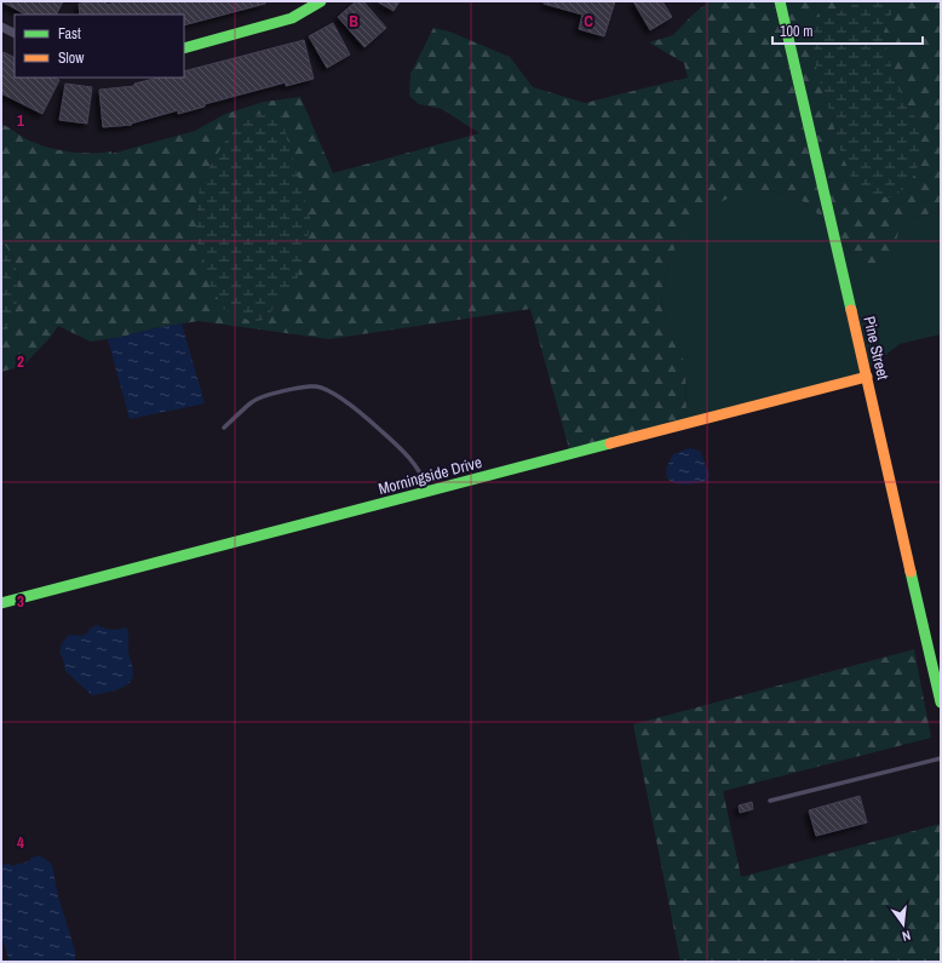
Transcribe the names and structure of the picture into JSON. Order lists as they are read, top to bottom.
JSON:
{
  "streets": {
    "street": ["Pine Street", "Morningside Drive"]
  },
  "crossings": [
    ["Pine Street", "Morningside Drive"]
  ],
  "legend": ["Fast", "Slow"],
  "scale_bar": "100 m",
  "north": "bottom",
  "grid": {
    "columns": ["B", "C"],
    "rows": [
      "1",
      "2",
      "3",
      "4"
    ]
  }
}
